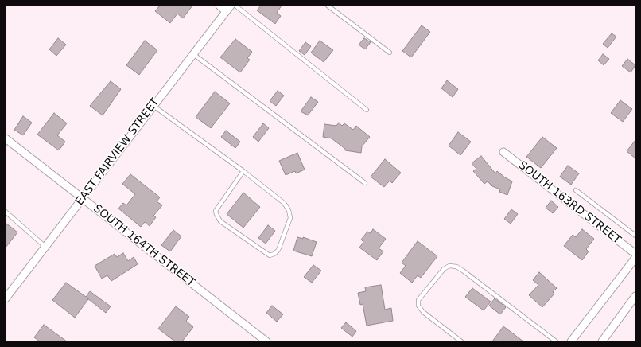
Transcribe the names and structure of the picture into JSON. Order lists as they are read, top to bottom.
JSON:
{
  "streets": {
    "street": ["EAST FAIRVIEW STREET", "SOUTH 163RD STREET", "SOUTH 164TH STREET"]
  },
  "crossings": [
    ["EAST FAIRVIEW STREET", "SOUTH 164TH STREET"]
  ]
}
